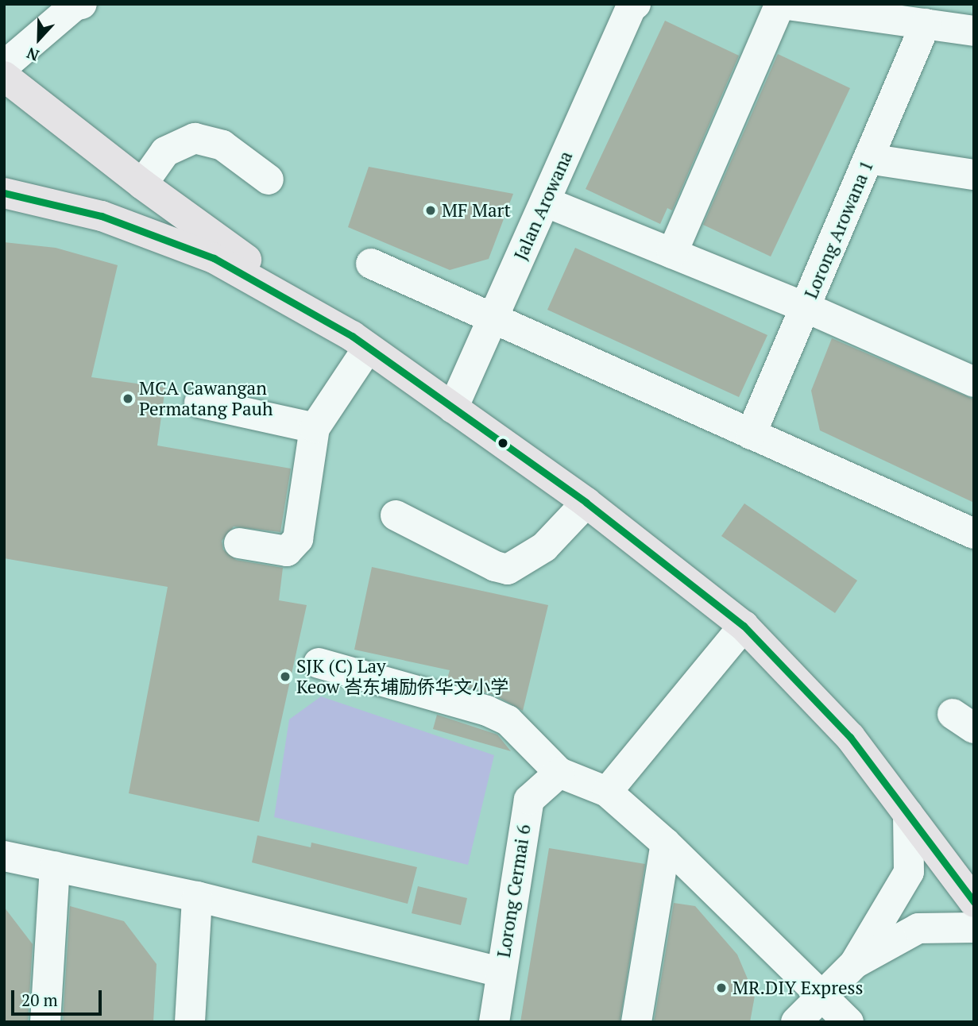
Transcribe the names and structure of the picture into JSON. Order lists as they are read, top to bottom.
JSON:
{
  "streets": {
    "street": ["Jalan Arowana", "Lorong Arowana 1", "Lorong Cermai 6"]
  },
  "places": [
    "MF Mart",
    "MCA Cawangan Permatang Pauh",
    "SJK (C) Lay Keow 峇东埔励侨华文小学",
    "MR.DIY Express"
  ],
  "scale_bar": "20 m",
  "north": "bottom"
}
